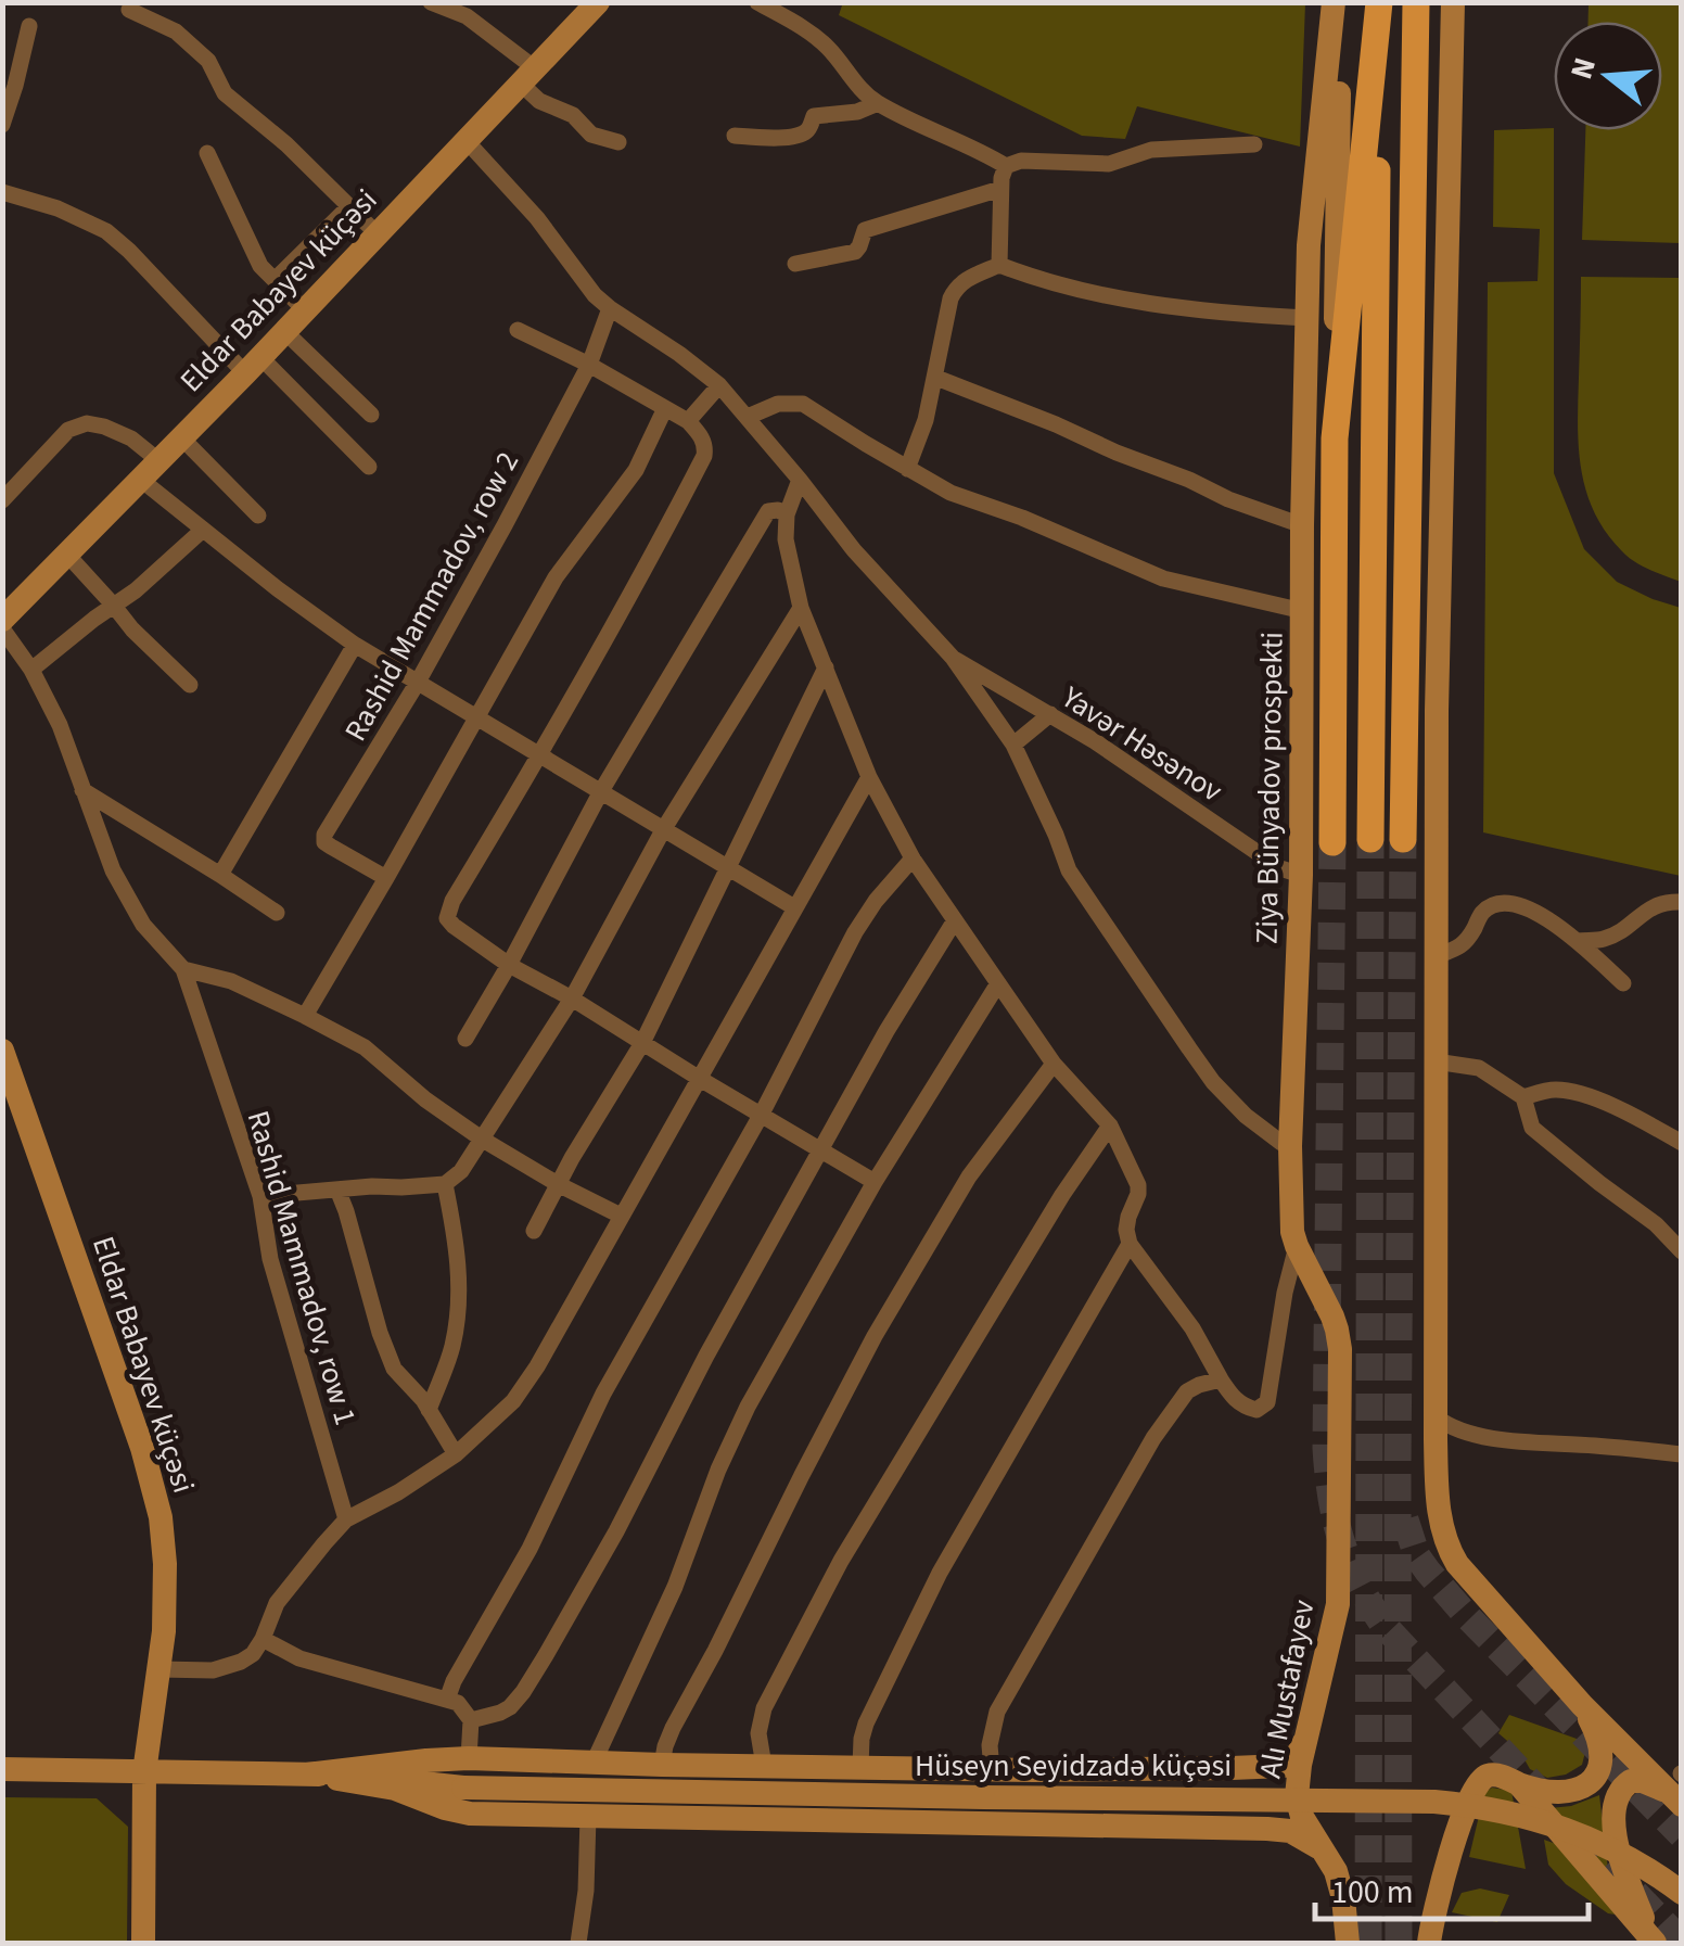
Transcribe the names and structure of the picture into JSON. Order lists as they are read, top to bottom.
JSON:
{
  "streets": {
    "main road": ["Ziya Bünyadov prospekti"],
    "street": [
      "Eldar Babayev küçəsi",
      "Rashid Mammadov, row 2",
      "Yavər Həsənov",
      "Rashid Mammadov, row 1",
      "Alı Mustafayev",
      "Hüseyn Seyidzadə küçəsi"
    ]
  },
  "crossings": [
    ["Eldar Babayev küçəsi", "Rashid Mammadov, row 1"],
    ["Yavər Həsənov", "Ziya Bünyadov prospekti"],
    ["Ziya Bünyadov prospekti", "Alı Mustafayev"]
  ],
  "scale_bar": "100 m",
  "north": "left"
}
